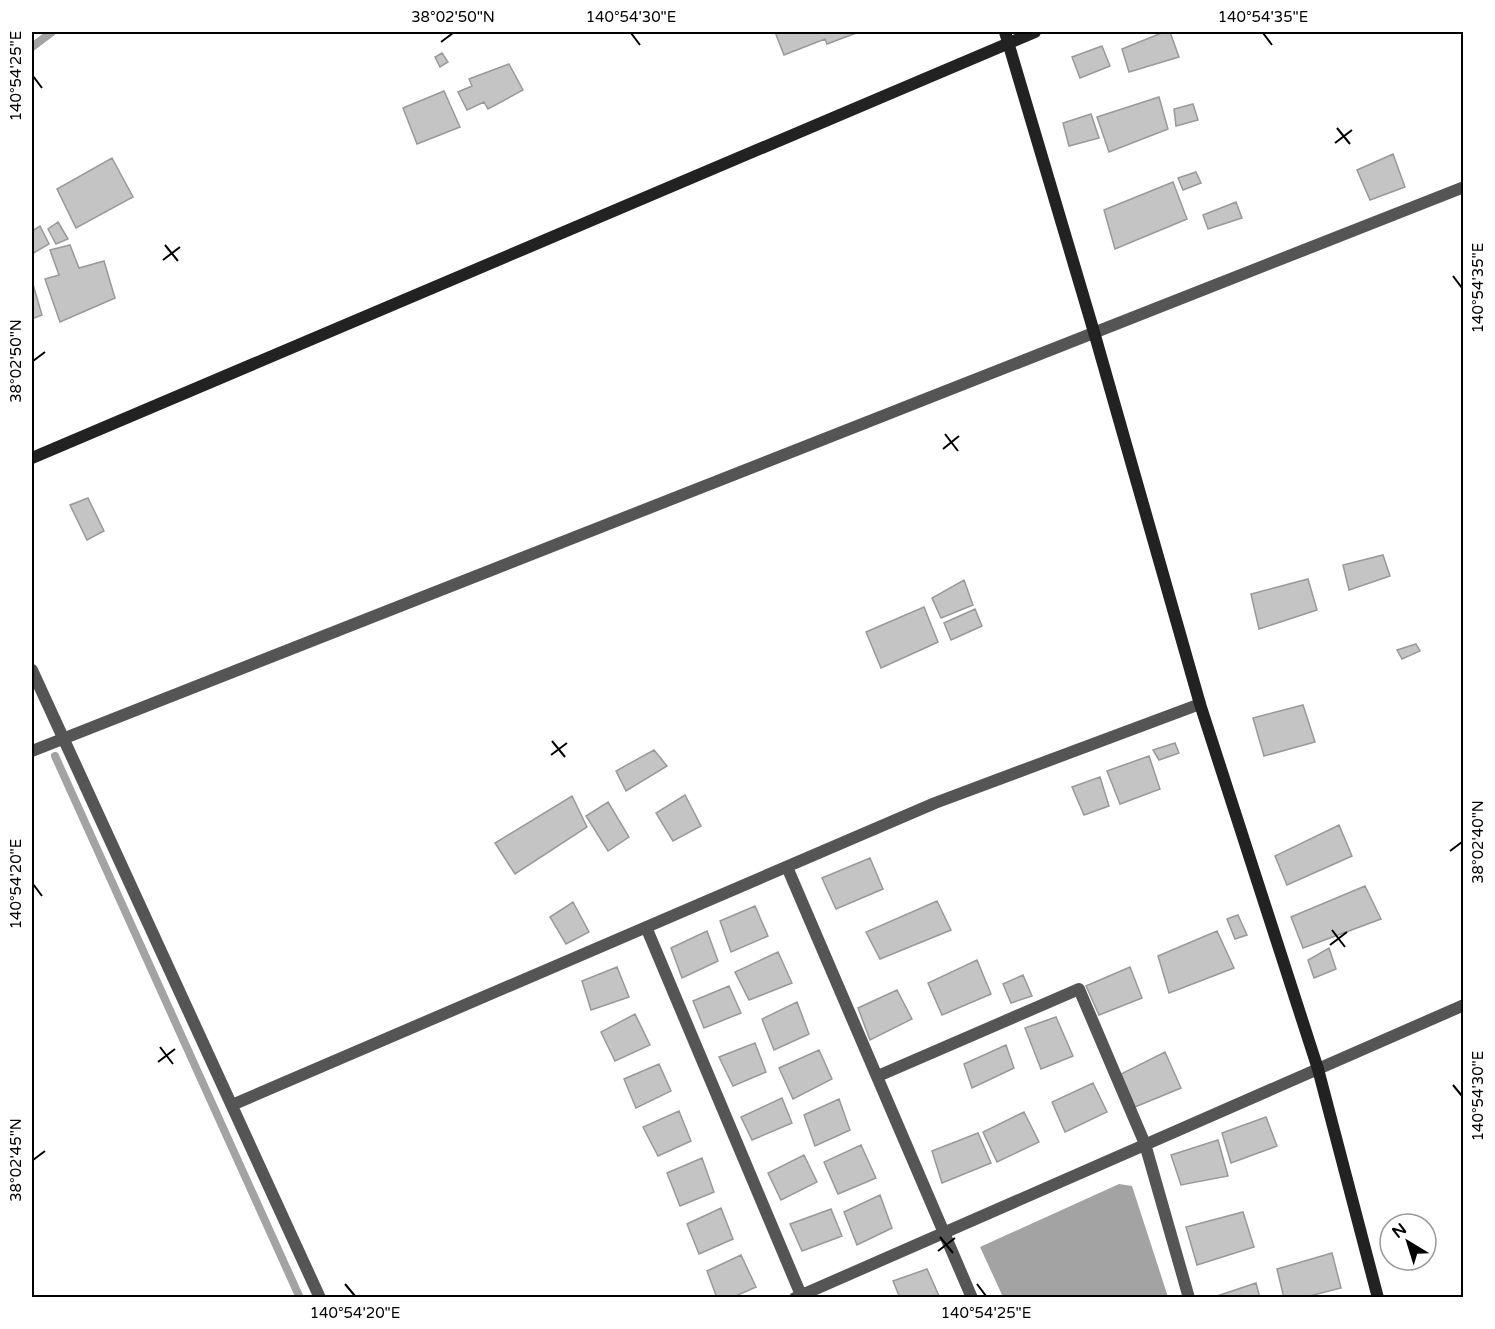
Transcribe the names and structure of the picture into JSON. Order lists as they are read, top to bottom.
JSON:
{
  "north": "top left",
  "coordinates": [
    "38°02'50\"N",
    "140°54'30\"E",
    "140°54'35\"E",
    "140°54'25\"E",
    "38°02'40\"N",
    "140°54'20\"E",
    "38°02'45\"N"
  ]
}
